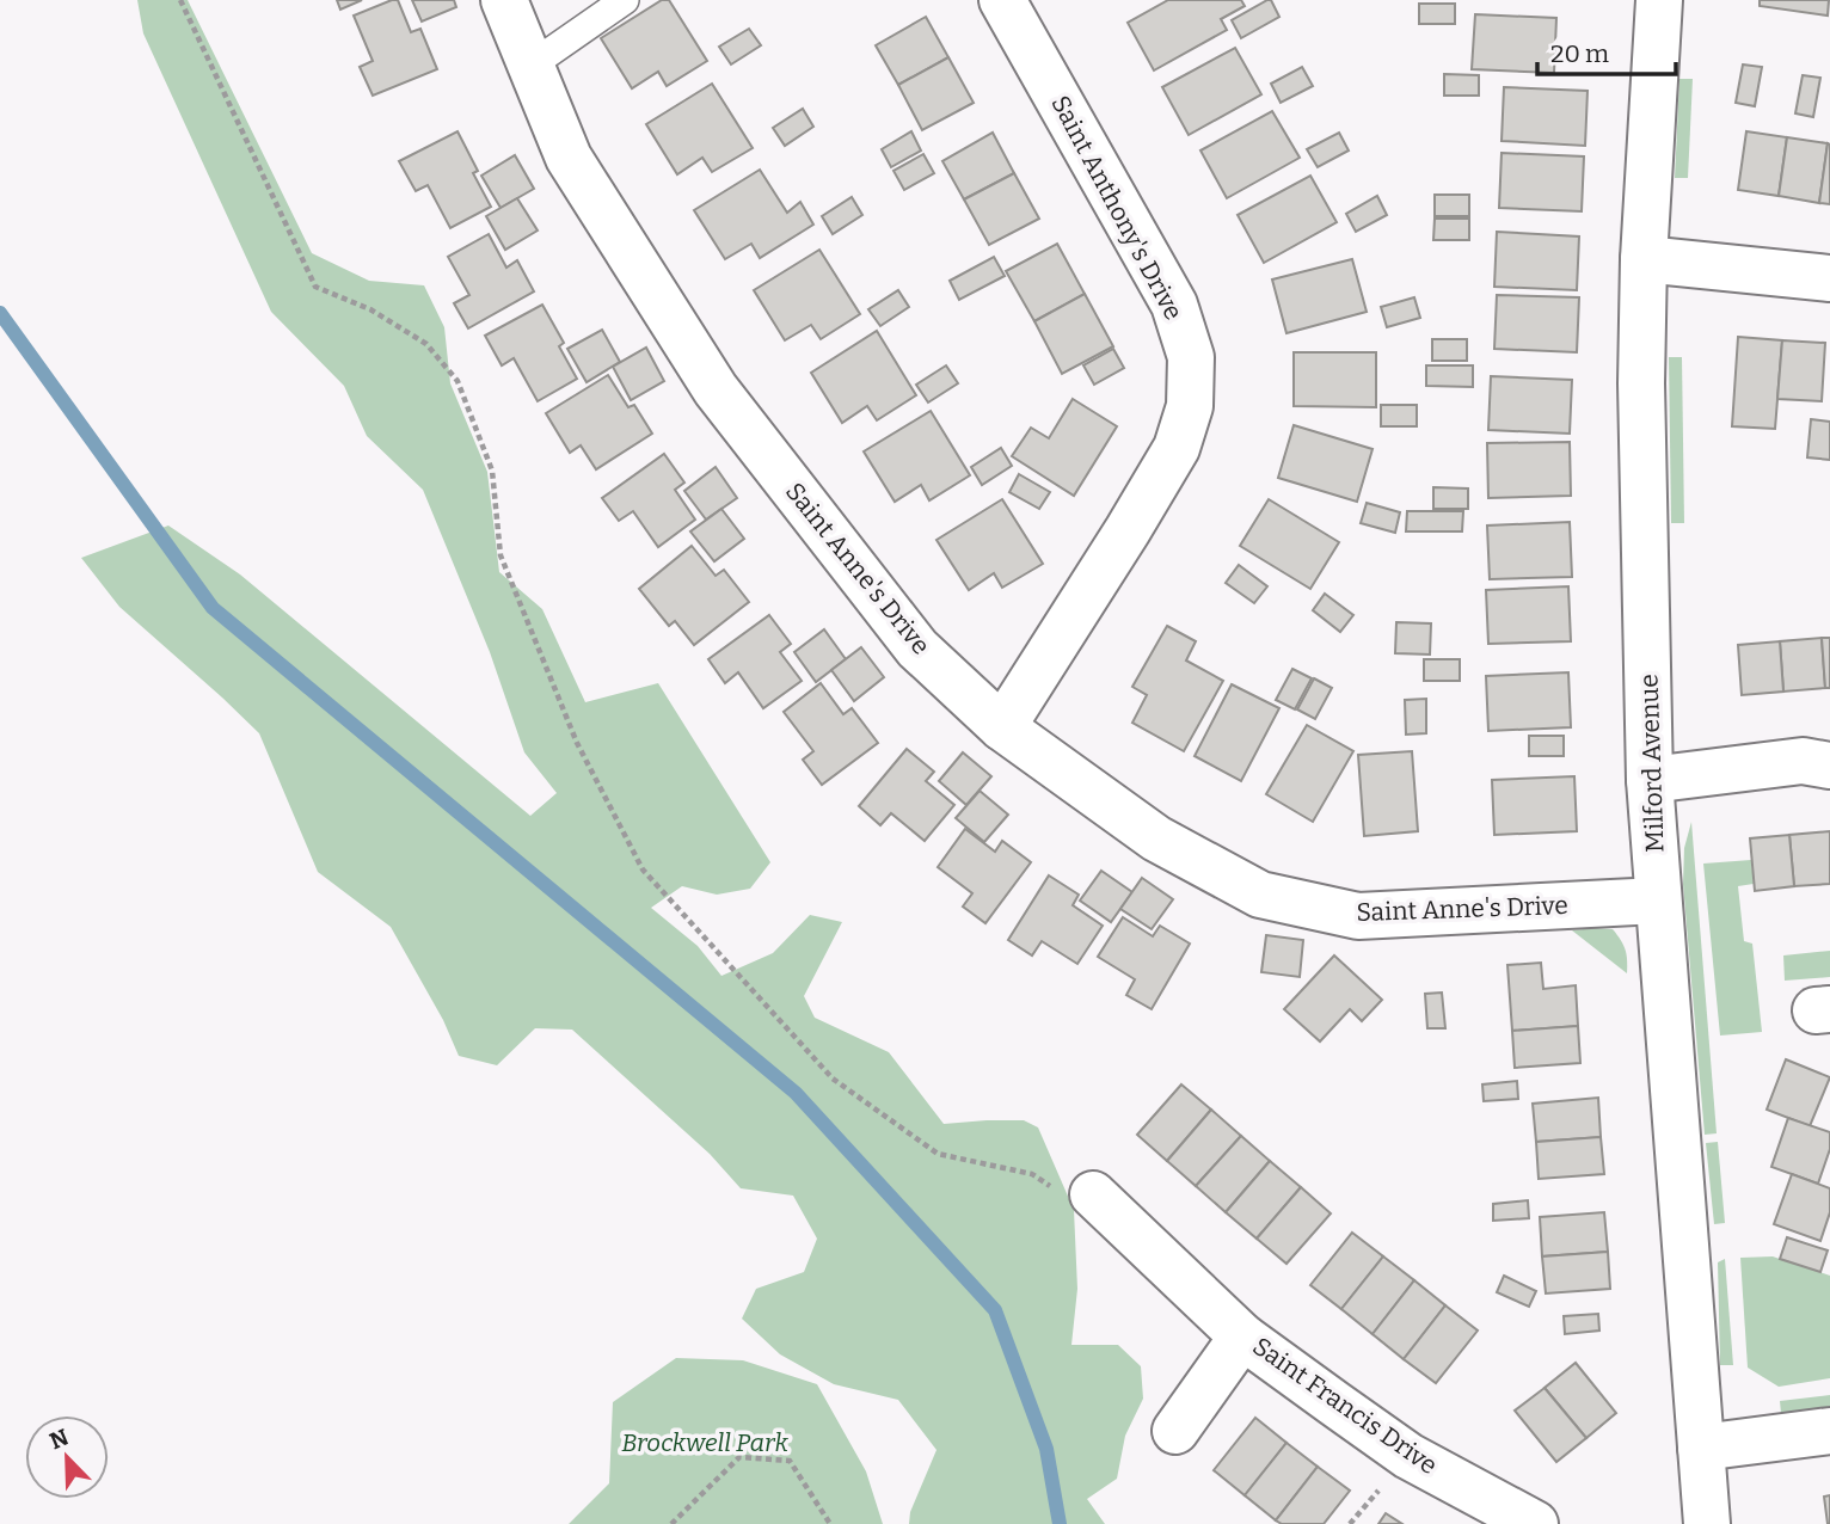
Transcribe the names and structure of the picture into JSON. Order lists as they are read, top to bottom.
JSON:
{
  "streets": {
    "street": [
      "Saint Anthony's Drive",
      "Saint Anne's Drive",
      "Milford Avenue",
      "Saint Francis Drive"
    ]
  },
  "crossings": [
    ["Saint Anthony's Drive", "Saint Anne's Drive"],
    ["Saint Anne's Drive", "Milford Avenue"]
  ],
  "parks": ["Brockwell Park"],
  "scale_bar": "20 m",
  "north": "top left"
}
